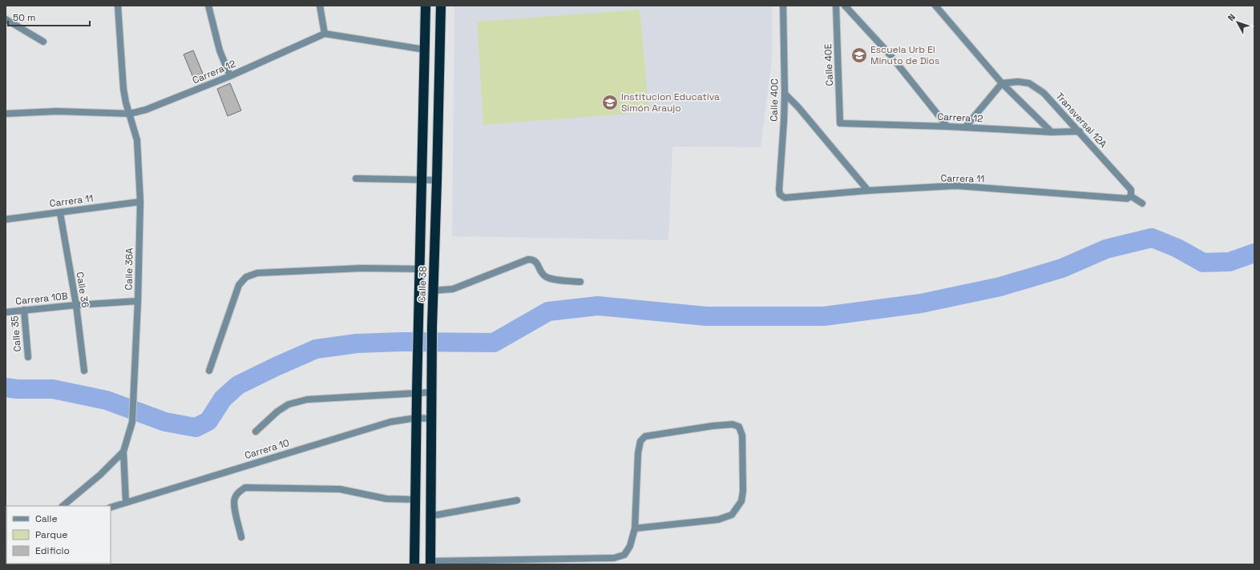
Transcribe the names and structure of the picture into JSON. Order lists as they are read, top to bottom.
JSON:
{
  "streets": {
    "highway": ["Calle 38"],
    "street": [
      "Calle 40E",
      "Carrera 12",
      "Calle 40C",
      "Transversal 12A",
      "Carrera 11",
      "Calle 36A",
      "Calle 36",
      "Carrera 10B",
      "Calle 35",
      "Carrera 10"
    ]
  },
  "crossings": [
    ["Calle 40E", "Carrera 12"],
    ["Carrera 12", "Transversal 12A"],
    ["Carrera 12", "Calle 36A"],
    ["Calle 40C", "Carrera 11"],
    ["Transversal 12A", "Carrera 11"],
    ["Carrera 11", "Calle 36A"],
    ["Carrera 11", "Calle 36"],
    ["Calle 36A", "Carrera 10B"],
    ["Calle 38", "Carrera 10"],
    ["Calle 36", "Carrera 10B"],
    ["Carrera 10B", "Calle 35"]
  ],
  "places": {
    "school or university": ["Escuela Urb El Minuto de Dios", "Institucion Educativa Simón Araujo"]
  },
  "legend": ["Calle", "Parque", "Edificio"],
  "scale_bar": "50 m",
  "north": "top left"
}
